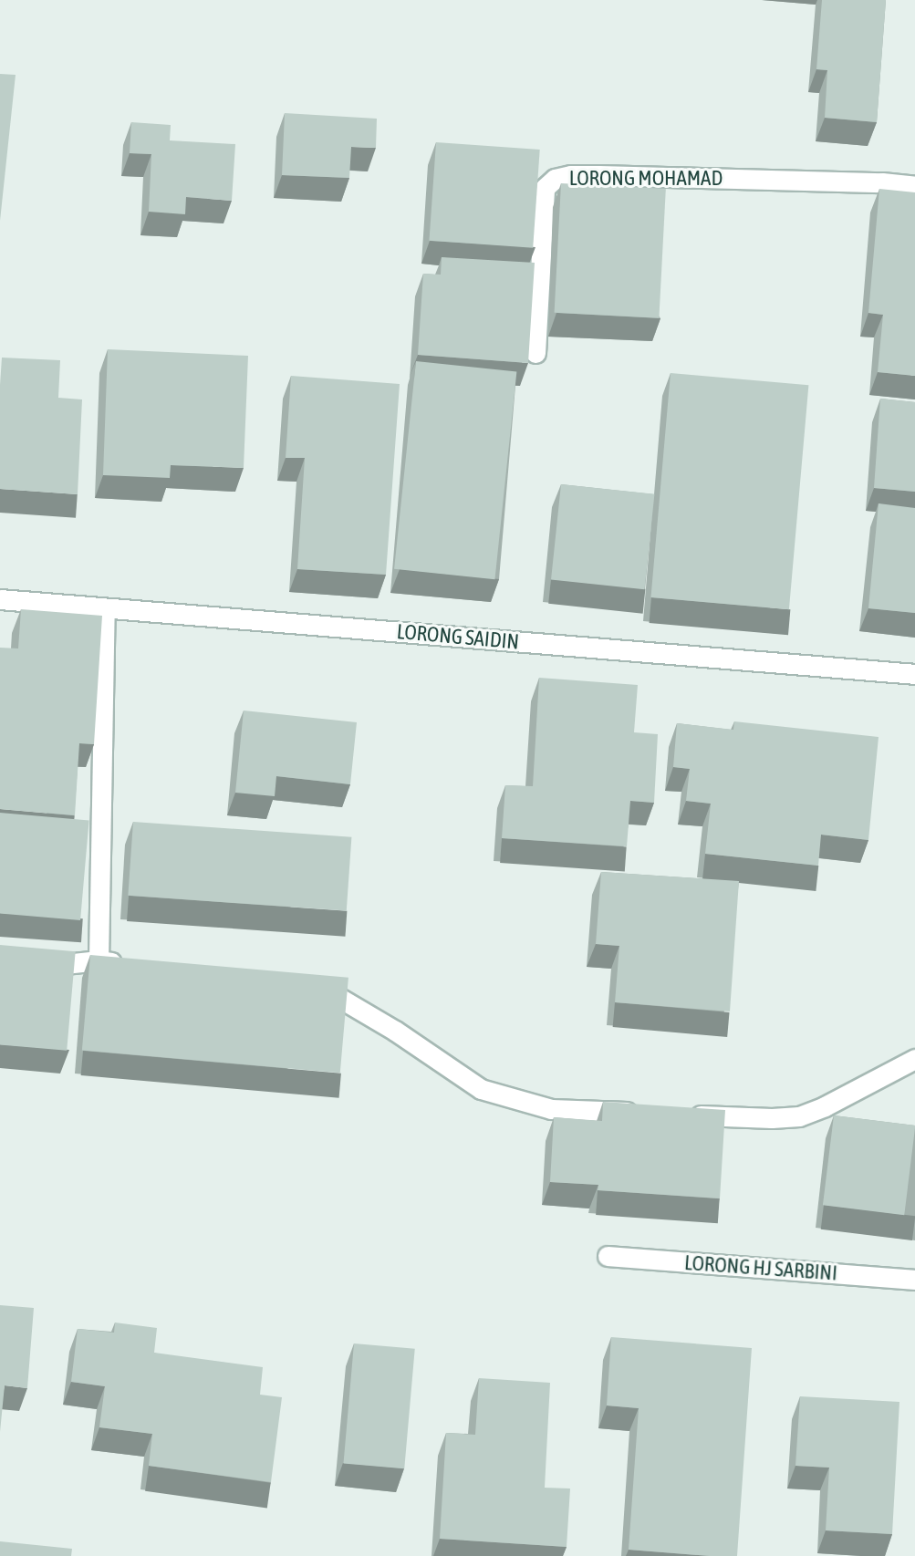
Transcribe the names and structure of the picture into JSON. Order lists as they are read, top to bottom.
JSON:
{
  "streets": {
    "street": ["LORONG MOHAMAD", "LORONG SAIDIN", "LORONG HJ SARBINI"]
  }
}
